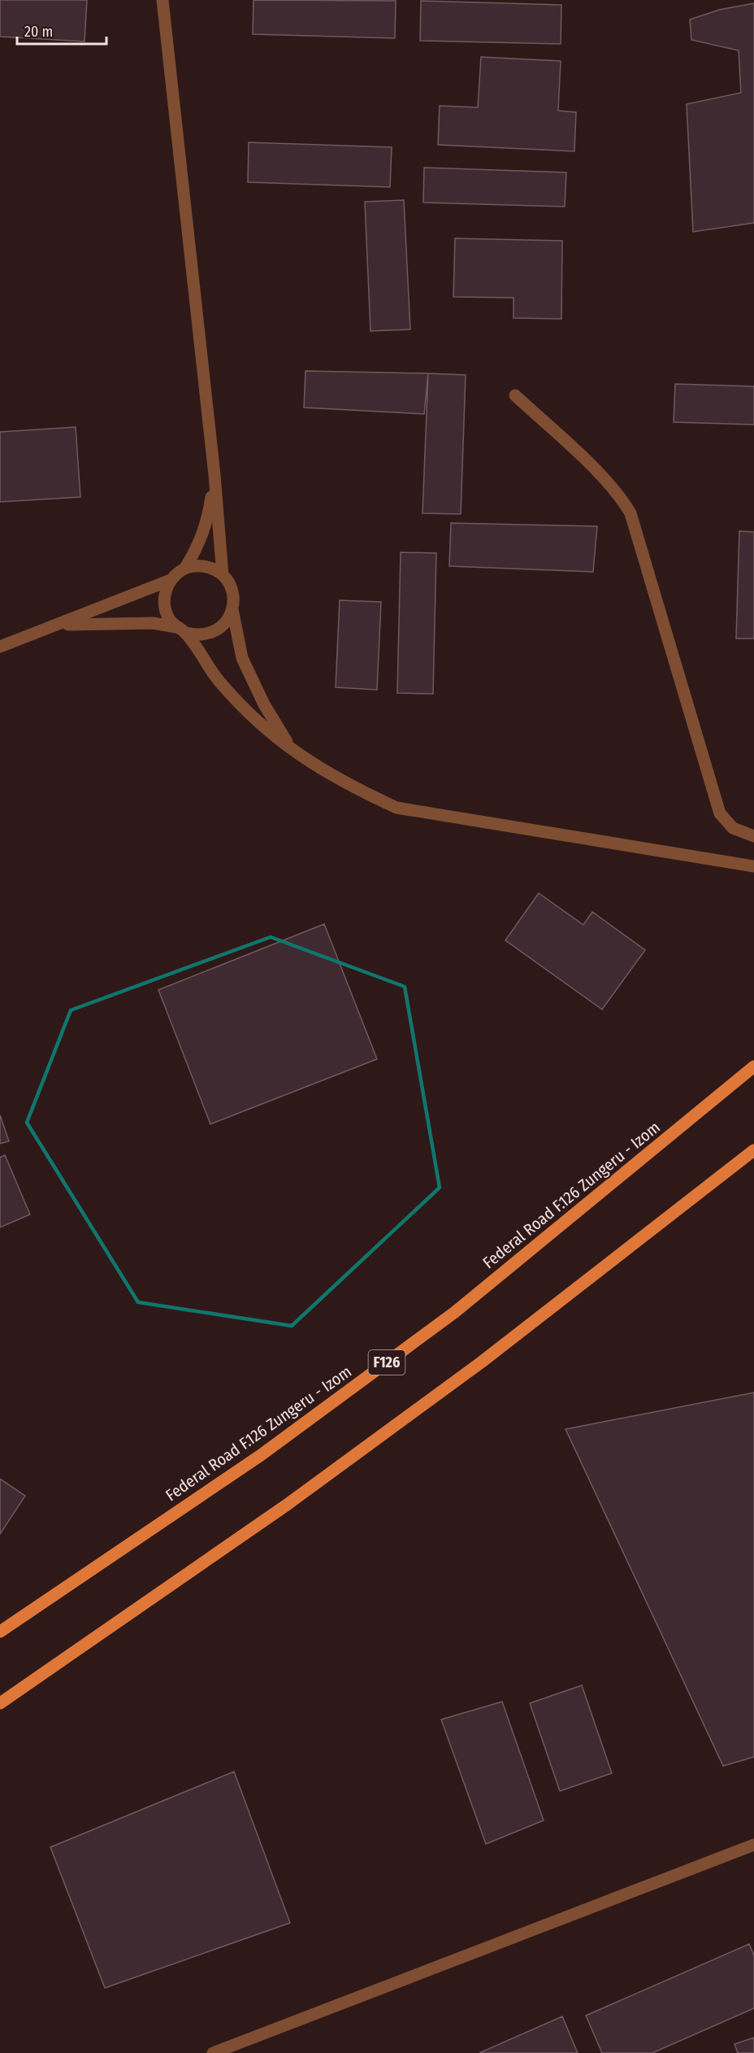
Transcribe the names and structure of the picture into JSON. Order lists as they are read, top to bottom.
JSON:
{
  "streets": {
    "main road": ["Federal Road F.126 Zungeru - Izom", "F126"]
  },
  "scale_bar": "20 m"
}
